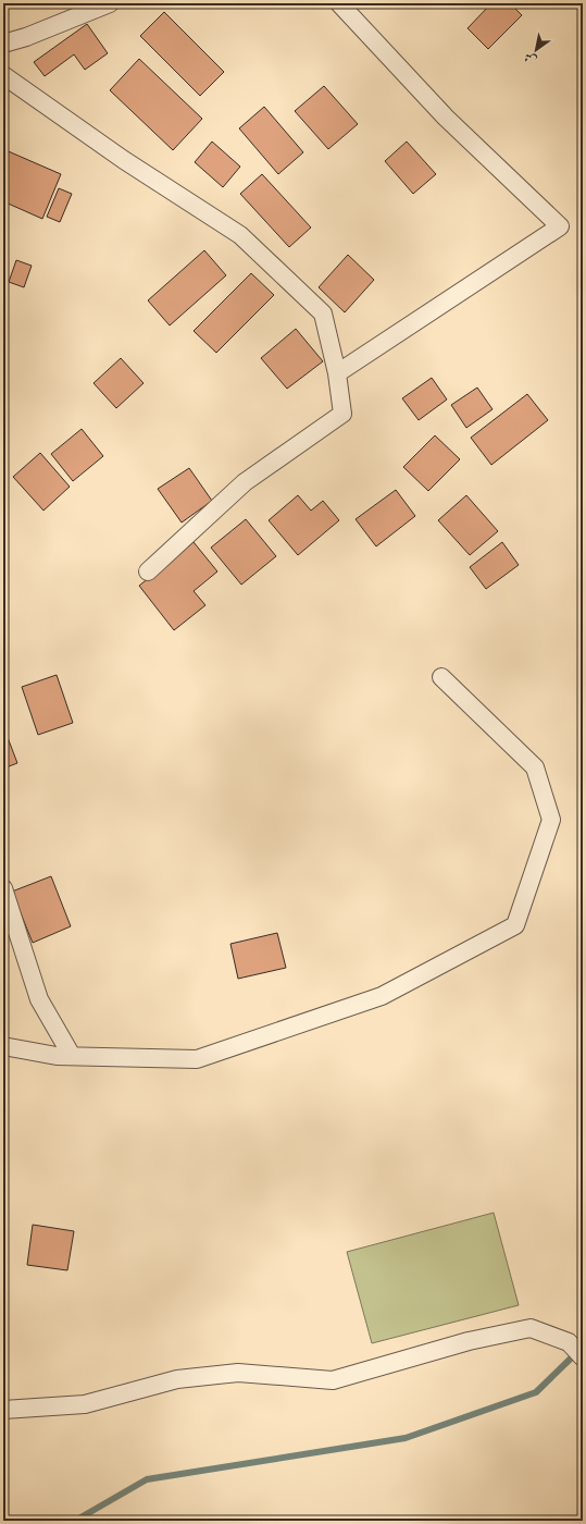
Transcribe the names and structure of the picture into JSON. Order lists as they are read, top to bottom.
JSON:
{
  "north": "bottom left"
}
